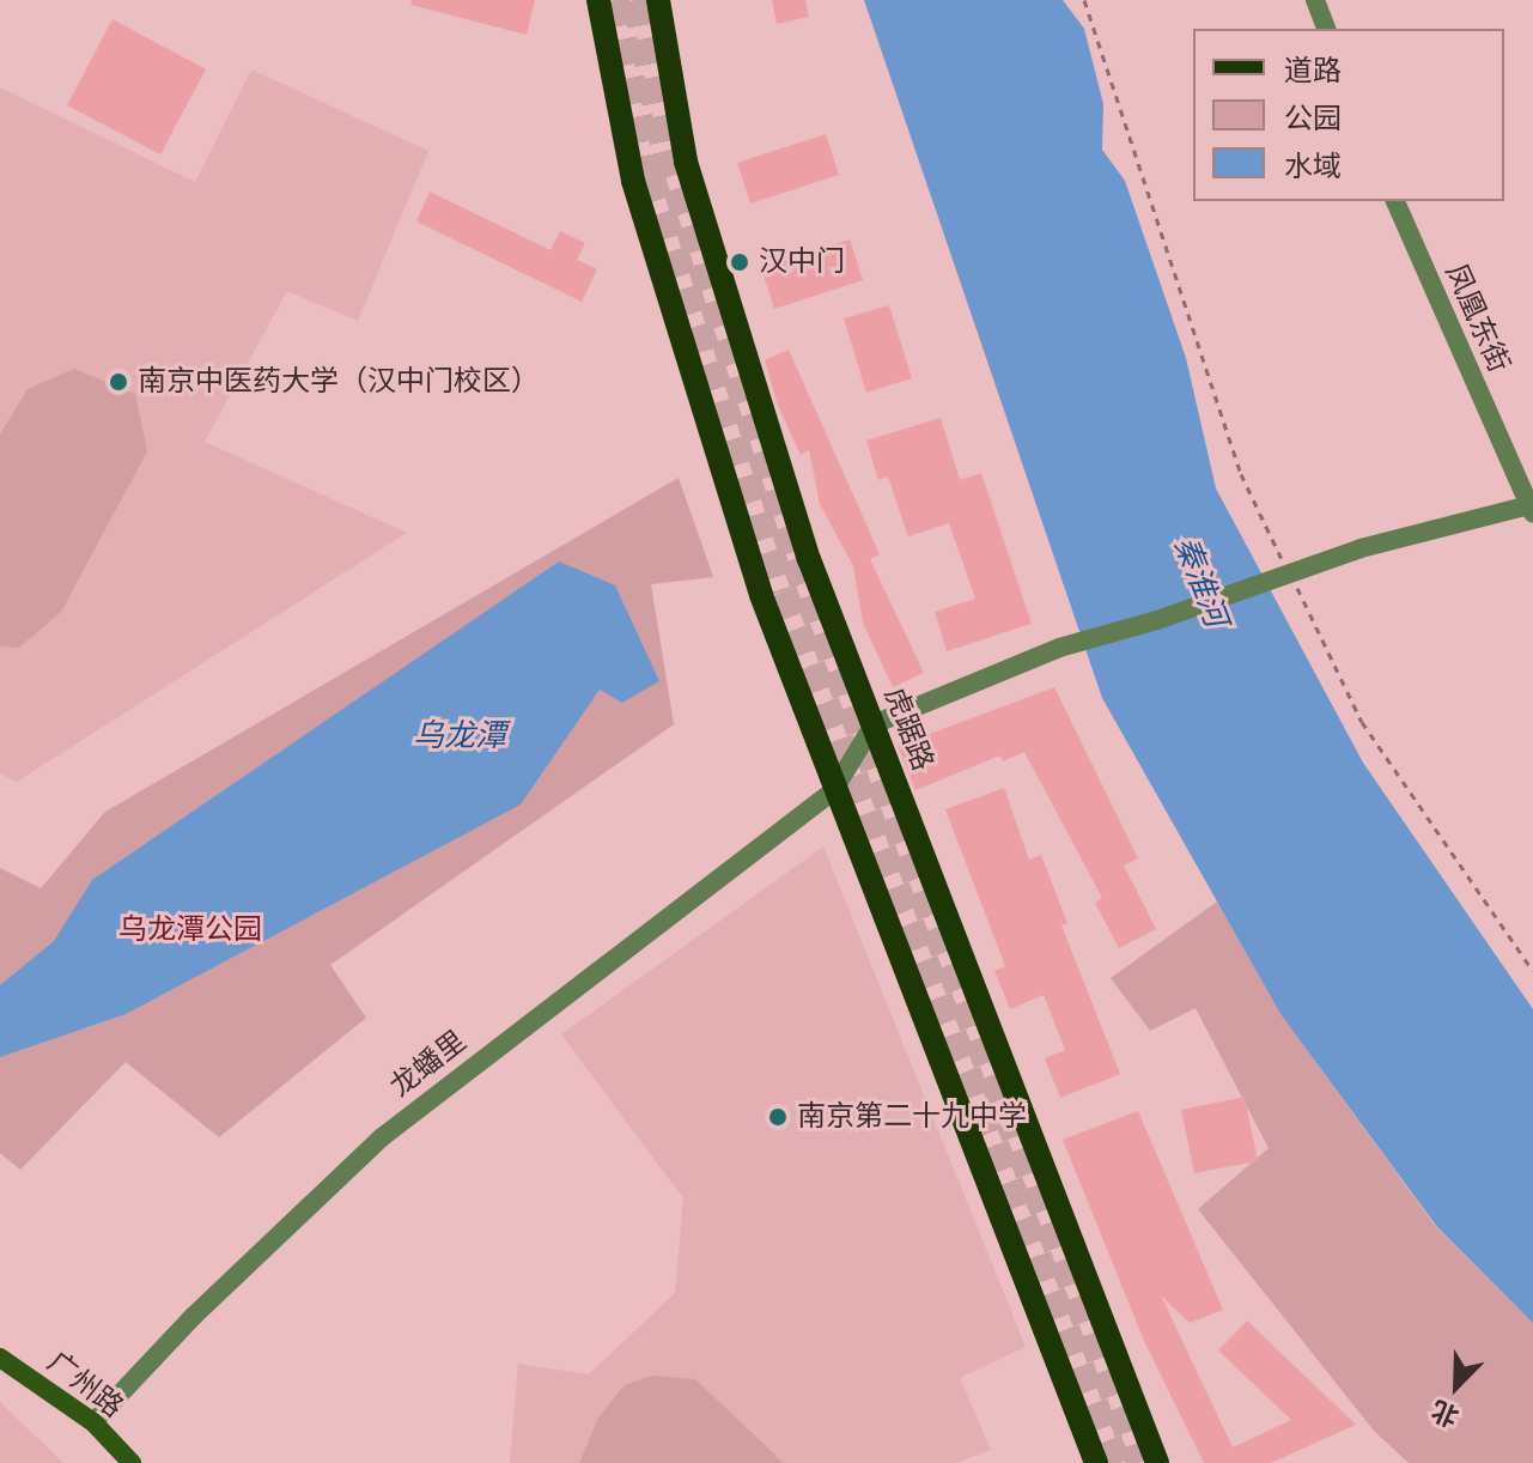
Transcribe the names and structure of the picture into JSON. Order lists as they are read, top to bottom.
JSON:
{
  "streets": {
    "main road": ["虎踞路", "广州路"],
    "street": ["凤凰东街", "龙蟠里"]
  },
  "crossings": [
    ["龙蟠里", "广州路"]
  ],
  "water": ["秦淮河", "乌龙潭"],
  "parks": ["乌龙潭公园"],
  "places": ["汉中门", "南京中医药大学（汉中门校区）", "南京第二十九中学"],
  "legend": ["道路", "公园", "水域"],
  "north": "bottom left"
}
